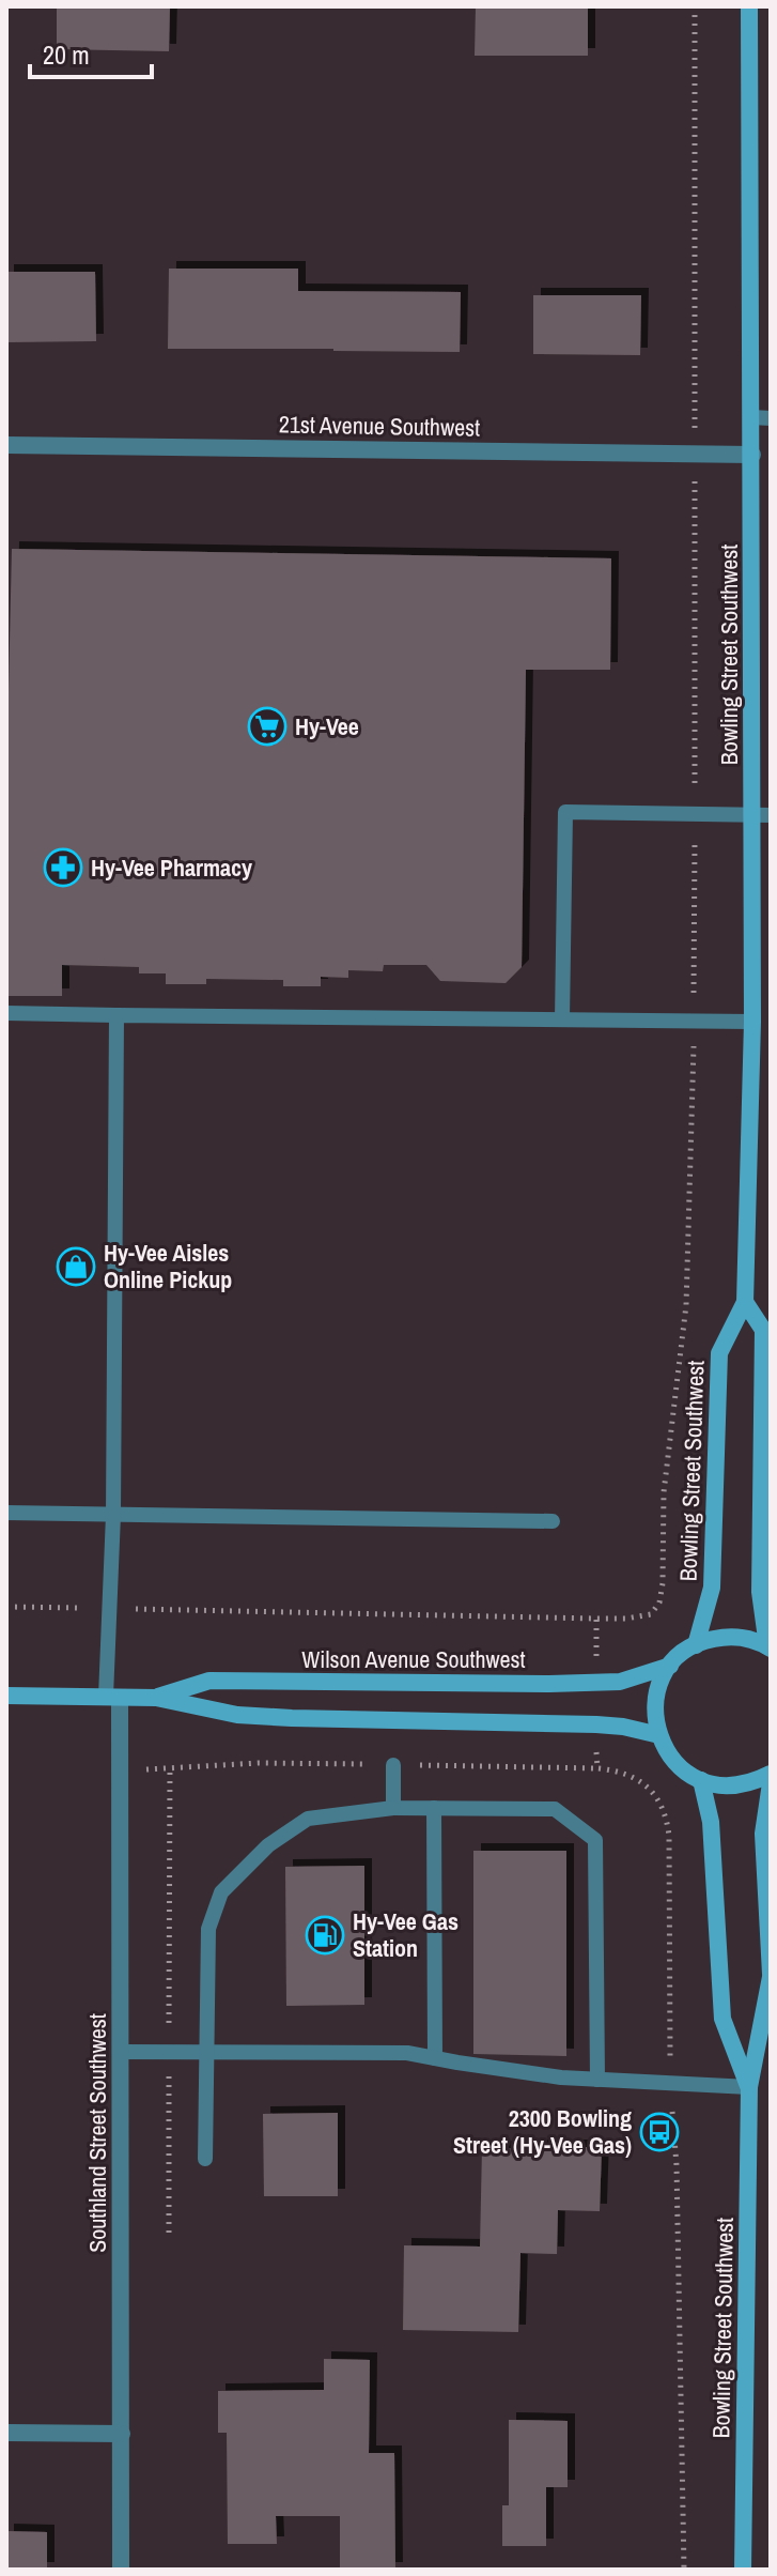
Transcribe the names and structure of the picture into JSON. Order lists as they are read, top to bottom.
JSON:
{
  "streets": {
    "main road": ["Bowling Street Southwest", "Wilson Avenue Southwest"],
    "street": ["21st Avenue Southwest", "Southland Street Southwest"]
  },
  "crossings": [
    ["21st Avenue Southwest", "Bowling Street Southwest"],
    ["Wilson Avenue Southwest", "Southland Street Southwest"]
  ],
  "places": {
    "supermarket": ["Hy-Vee"],
    "pharmacy": ["Hy-Vee Pharmacy"],
    "shop": ["Hy-Vee Aisles Online Pickup"],
    "fuel station": ["Hy-Vee Gas Station"],
    "bus stop": ["2300 Bowling Street (Hy-Vee Gas)"]
  },
  "scale_bar": "20 m"
}
